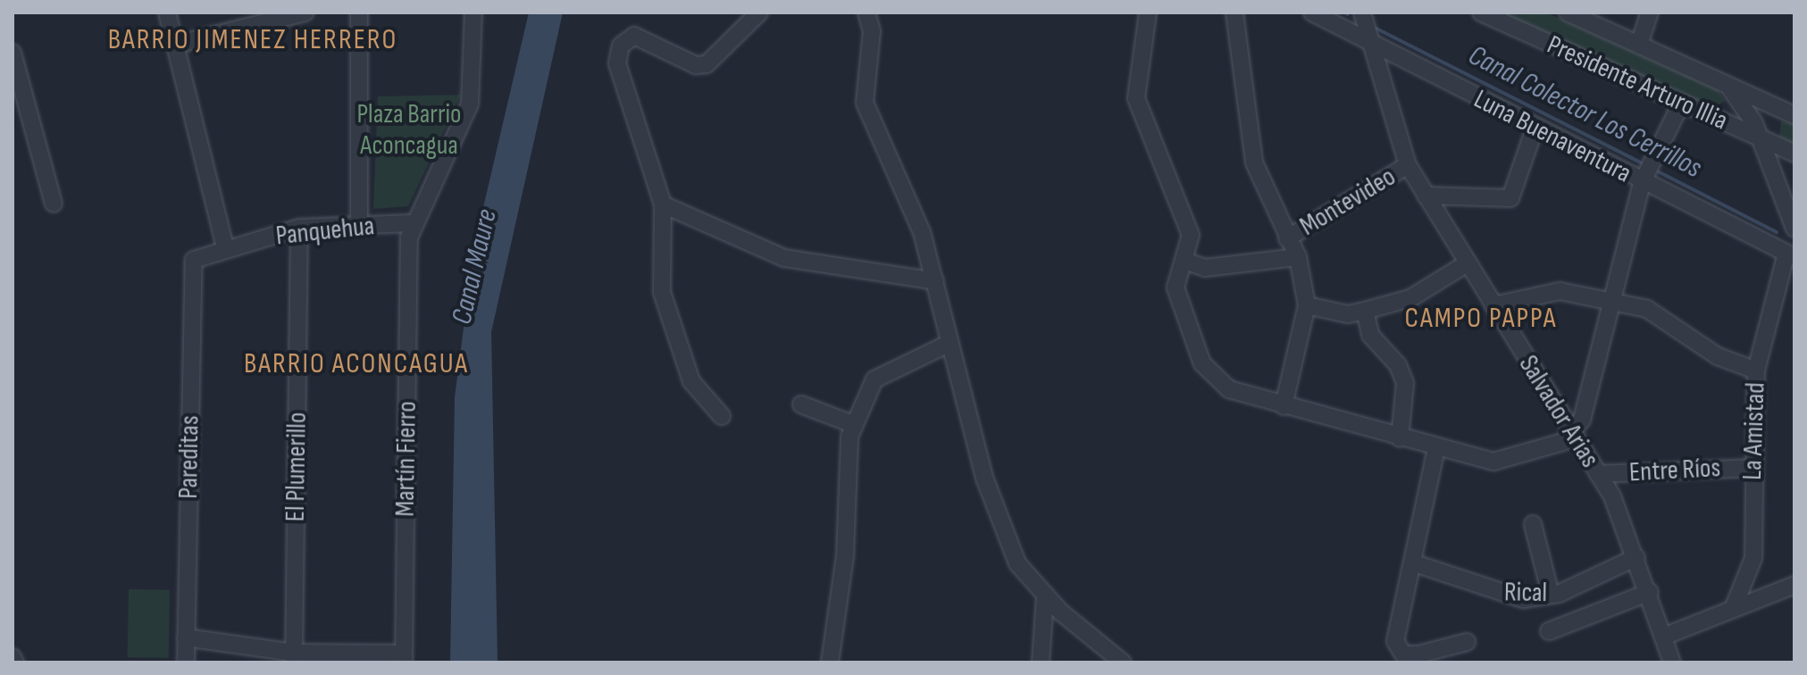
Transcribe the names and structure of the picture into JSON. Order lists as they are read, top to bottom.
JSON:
{
  "streets": {
    "street": [
      "Presidente Arturo Illia",
      "Luna Buenaventura",
      "Montevideo",
      "Panquehua",
      "Salvador Arias",
      "La Amistad",
      "Pareditas",
      "Martín Fierro",
      "El Plumerillo",
      "Entre Ríos",
      "Rical"
    ]
  },
  "crossings": [
    ["Luna Buenaventura", "Salvador Arias"],
    ["Luna Buenaventura", "La Amistad"],
    ["Montevideo", "Salvador Arias"],
    ["Panquehua", "Pareditas"],
    ["Panquehua", "Martín Fierro"],
    ["Panquehua", "El Plumerillo"],
    ["Salvador Arias", "Entre Ríos"],
    ["Salvador Arias", "Rical"],
    ["La Amistad", "Entre Ríos"]
  ],
  "districts": ["BARRIO JIMENEZ HERRERO", "CAMPO PAPPA", "BARRIO ACONCAGUA"],
  "water": ["Canal Colector Los Cerrillos", "Canal Maure"],
  "parks": ["Plaza Barrio Aconcagua"]
}
